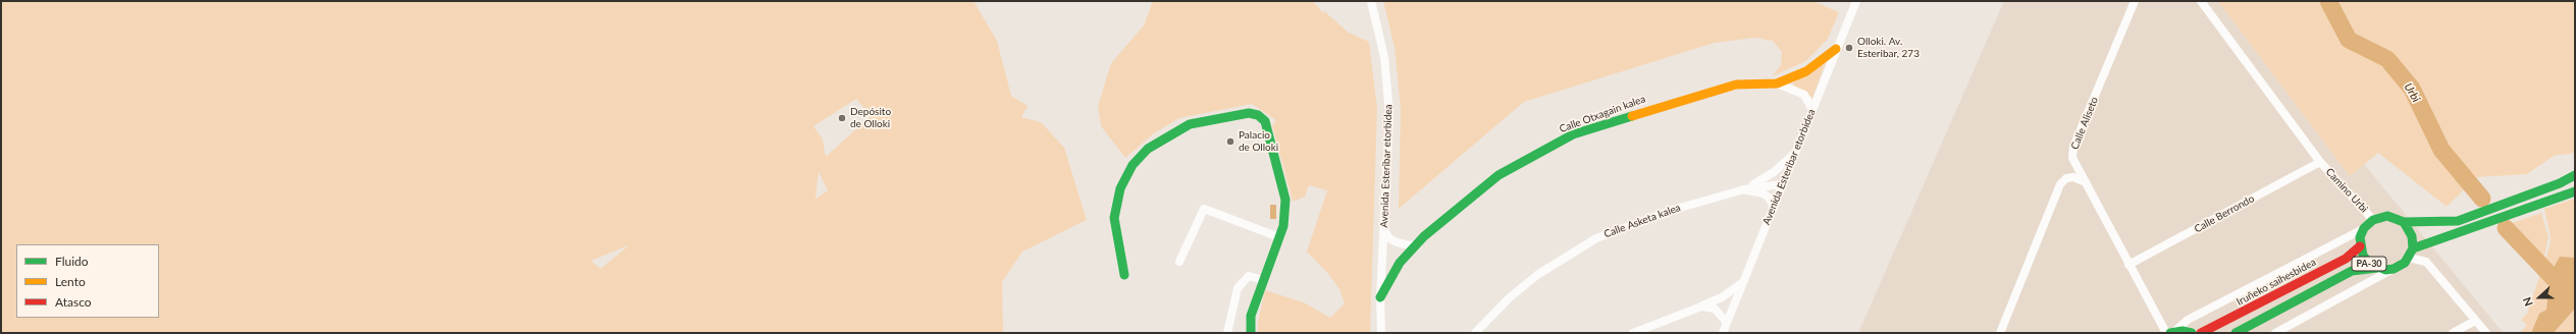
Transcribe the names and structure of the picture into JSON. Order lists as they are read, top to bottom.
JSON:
{
  "streets": {
    "main road": ["Calle Otxagain kalea", "PA-30", "Iruñeko saihesbidea"],
    "street": [
      "Calle Aliseto",
      "Avenida Esteribar etorbidea",
      "Camino Urbi",
      "Calle Berrondo",
      "Calle Asketa kalea"
    ]
  },
  "crossings": [
    ["Calle Otxagain kalea", "Avenida Esteribar etorbidea"],
    ["Avenida Esteribar etorbidea", "Calle Asketa kalea"],
    ["Camino Urbi", "Calle Berrondo"],
    ["Camino Urbi", "PA-30"],
    ["Camino Urbi", "Iruñeko saihesbidea"],
    ["PA-30", "Iruñeko saihesbidea"]
  ],
  "water": ["Urbi"],
  "places": ["Olloki. Av. Esteribar, 273", "Depósito de Olloki", "Palacio de Olloki"],
  "legend": ["Fluido", "Lento", "Atasco"],
  "north": "left"
}
